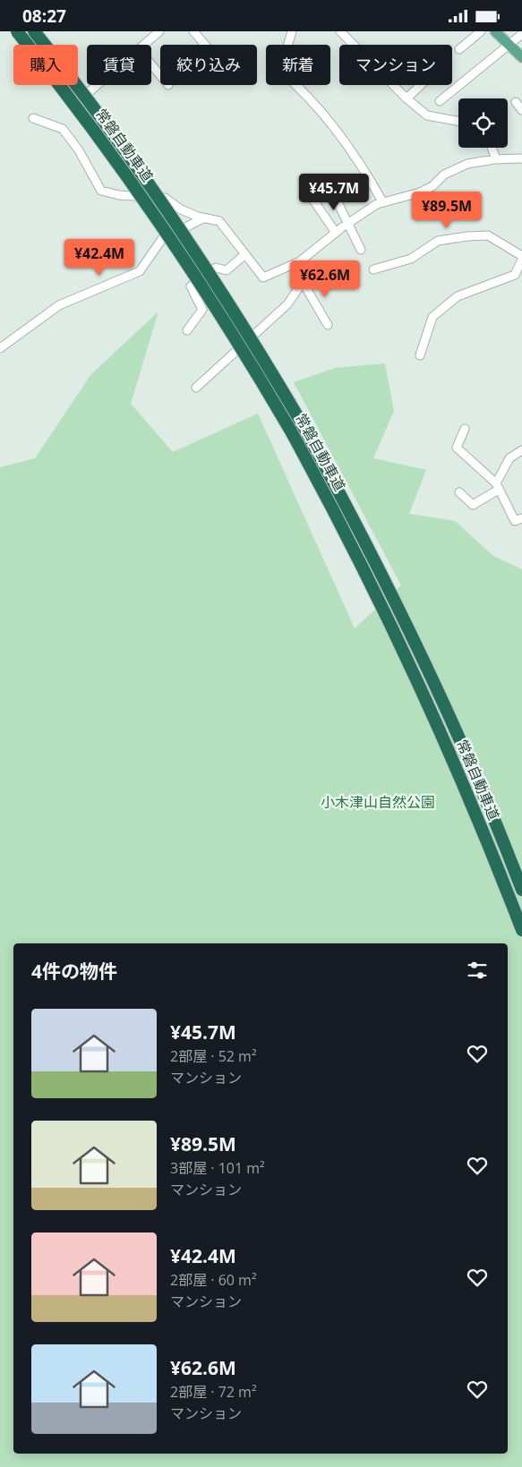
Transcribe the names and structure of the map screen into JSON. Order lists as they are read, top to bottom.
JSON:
{
  "streets": {
    "highway": ["常磐自動車道"]
  },
  "parks": ["小木津山自然公園"],
  "page": {
    "status": "08:27",
    "chip": [
      "購入",
      "賃貸",
      "絞り込み",
      "新着",
      "マンション"
    ],
    "price": [
      "¥45.7M",
      "¥89.5M",
      "¥42.4M",
      "¥62.6M"
    ],
    "heading": "4件の物件",
    "list": [
      {
        "name": "¥45.7M",
        "note": "2部屋 · 52 m² · マンション"
      },
      {
        "name": "¥89.5M",
        "note": "3部屋 · 101 m² · マンション"
      },
      {
        "name": "¥42.4M",
        "note": "2部屋 · 60 m² · マンション"
      },
      {
        "name": "¥62.6M",
        "note": "2部屋 · 72 m² · マンション"
      }
    ]
  }
}
